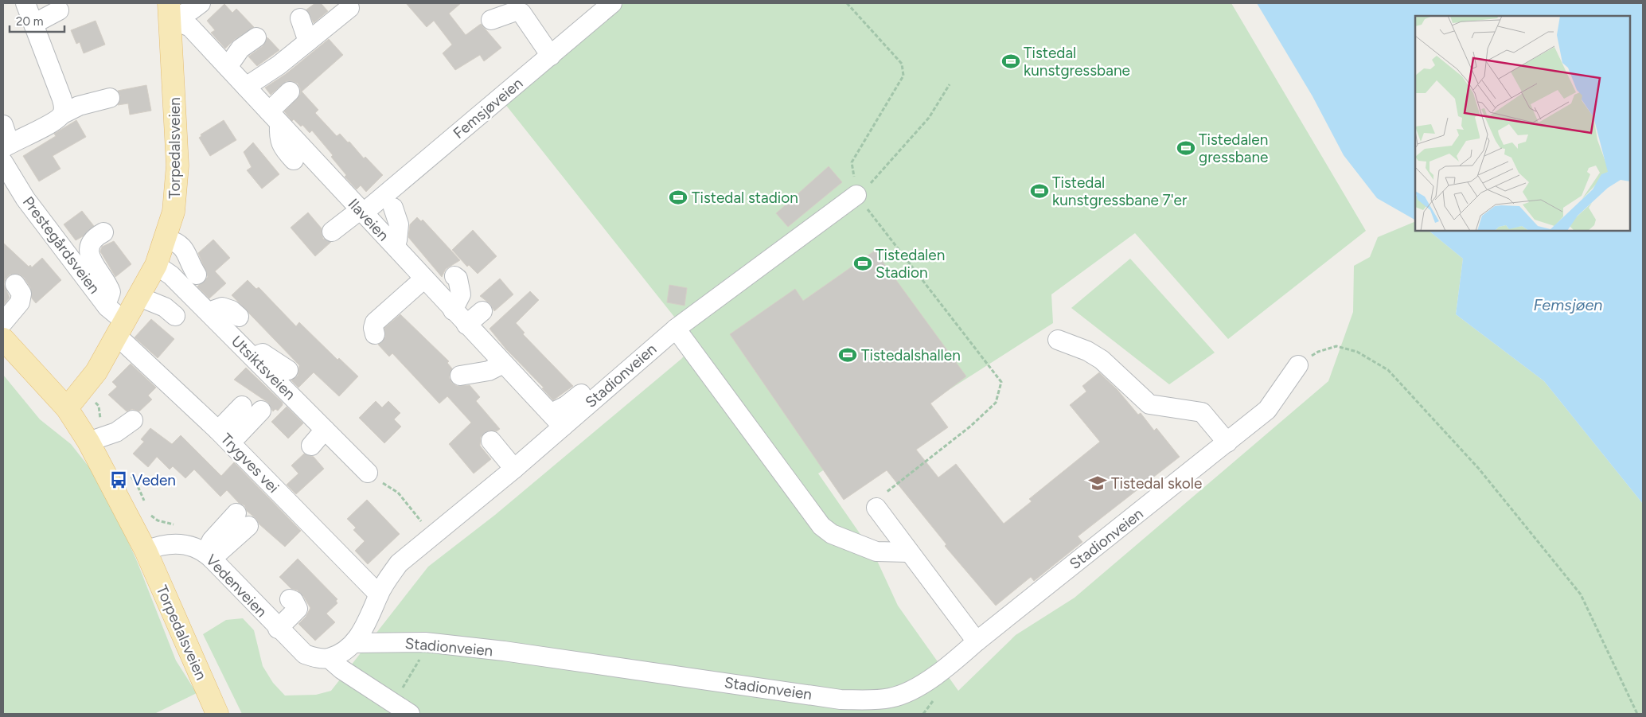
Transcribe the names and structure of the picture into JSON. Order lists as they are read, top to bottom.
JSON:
{
  "streets": {
    "main road": ["Torpedalsveien"],
    "street": [
      "Femsjøveien",
      "Ilaveien",
      "Prestegårdsveien",
      "Utsiktsveien",
      "Stadionveien",
      "Trygves vei",
      "Vedenveien"
    ]
  },
  "crossings": [
    ["Femsjøveien", "Ilaveien"],
    ["Torpedalsveien", "Ilaveien"],
    ["Torpedalsveien", "Prestegårdsveien"],
    ["Torpedalsveien", "Utsiktsveien"],
    ["Torpedalsveien", "Trygves vei"],
    ["Torpedalsveien", "Vedenveien"],
    ["Ilaveien", "Stadionveien"],
    ["Prestegårdsveien", "Trygves vei"],
    ["Stadionveien", "Trygves vei"]
  ],
  "water": ["Femsjøen"],
  "places": {
    "sports": [
      "Tistedal kunstgressbane",
      "Tistedalen gressbane",
      "Tistedal kunstgressbane 7'er",
      "Tistedal stadion",
      "Tistedalen Stadion",
      "Tistedalshallen"
    ],
    "bus stop": ["Veden"],
    "school or university": ["Tistedal skole"]
  },
  "scale_bar": "20 m"
}
